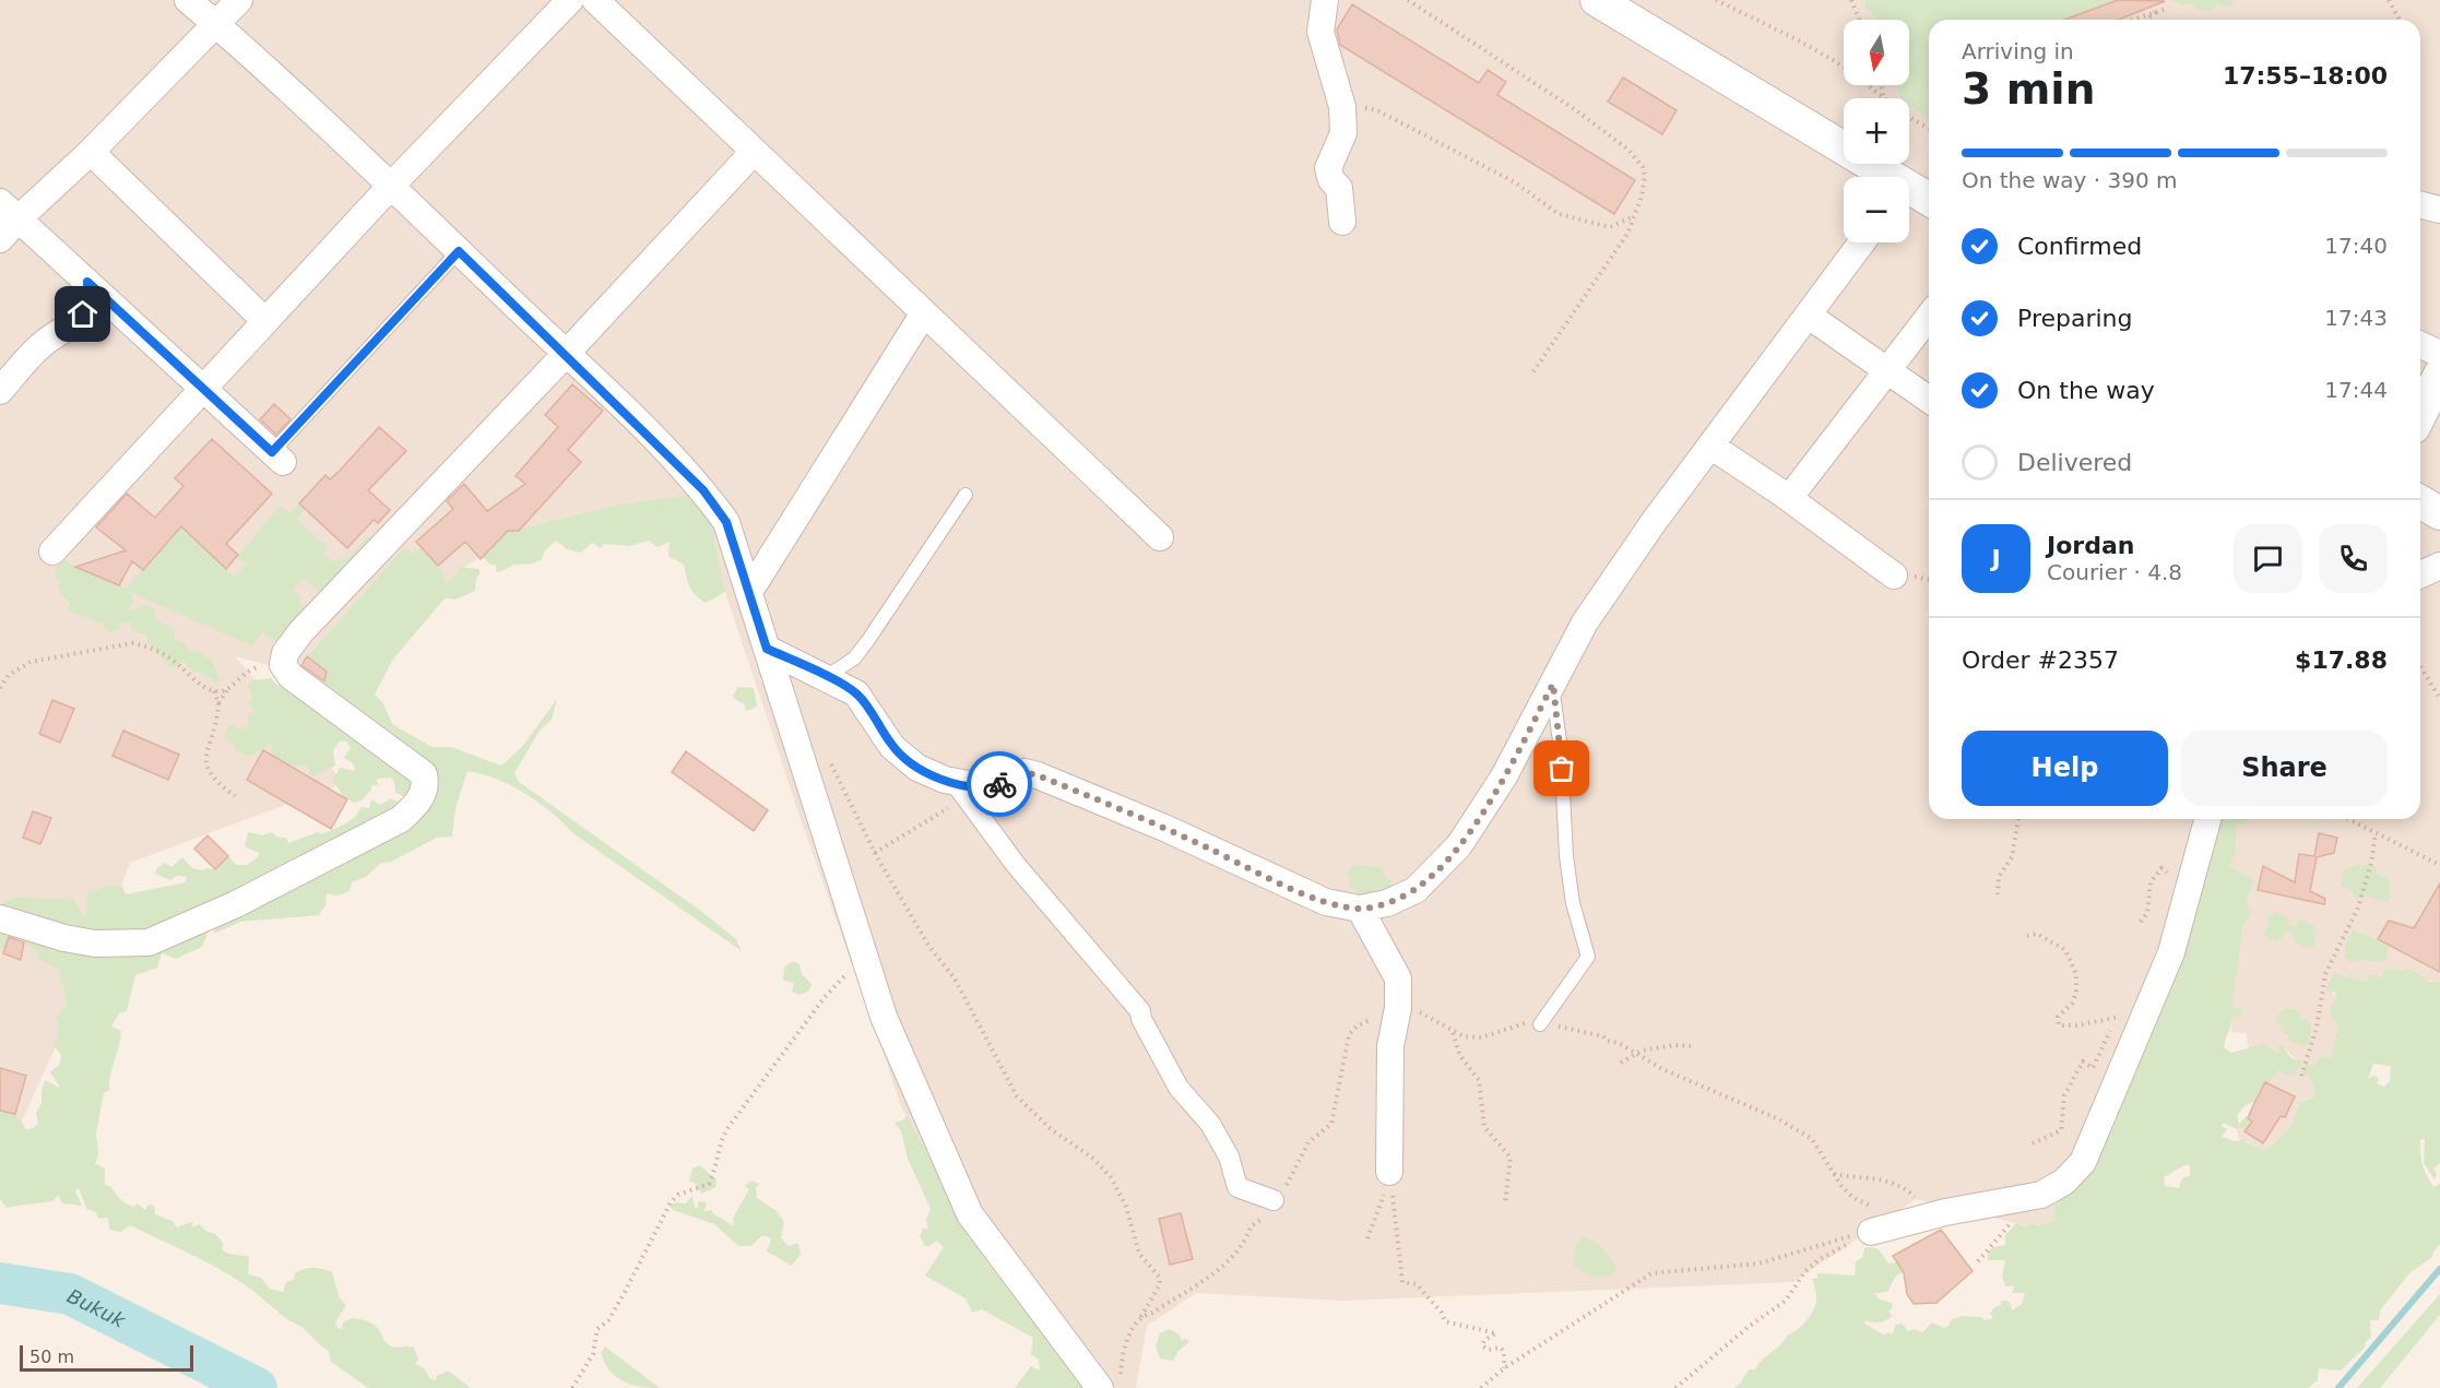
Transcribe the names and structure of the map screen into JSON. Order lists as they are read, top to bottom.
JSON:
{
  "water": ["Bukuk"],
  "scale_bar": "50 m",
  "north": "bottom",
  "page": {
    "map_buttons": ["+", "−"],
    "heading": ["3 min", "Arriving in", "17:55–18:00"],
    "panel": [
      "Jordan",
      "Courier · 4.8",
      "Order #2357",
      "$17.88"
    ],
    "bar": "On the way · 390 m",
    "list": [
      ["Confirmed", "17:40"],
      ["Preparing", "17:43"],
      ["On the way", "17:44"],
      "Delivered"
    ],
    "round": "J",
    "buttons": ["Help", "Share"],
    "scale": "50 m"
  }
}
